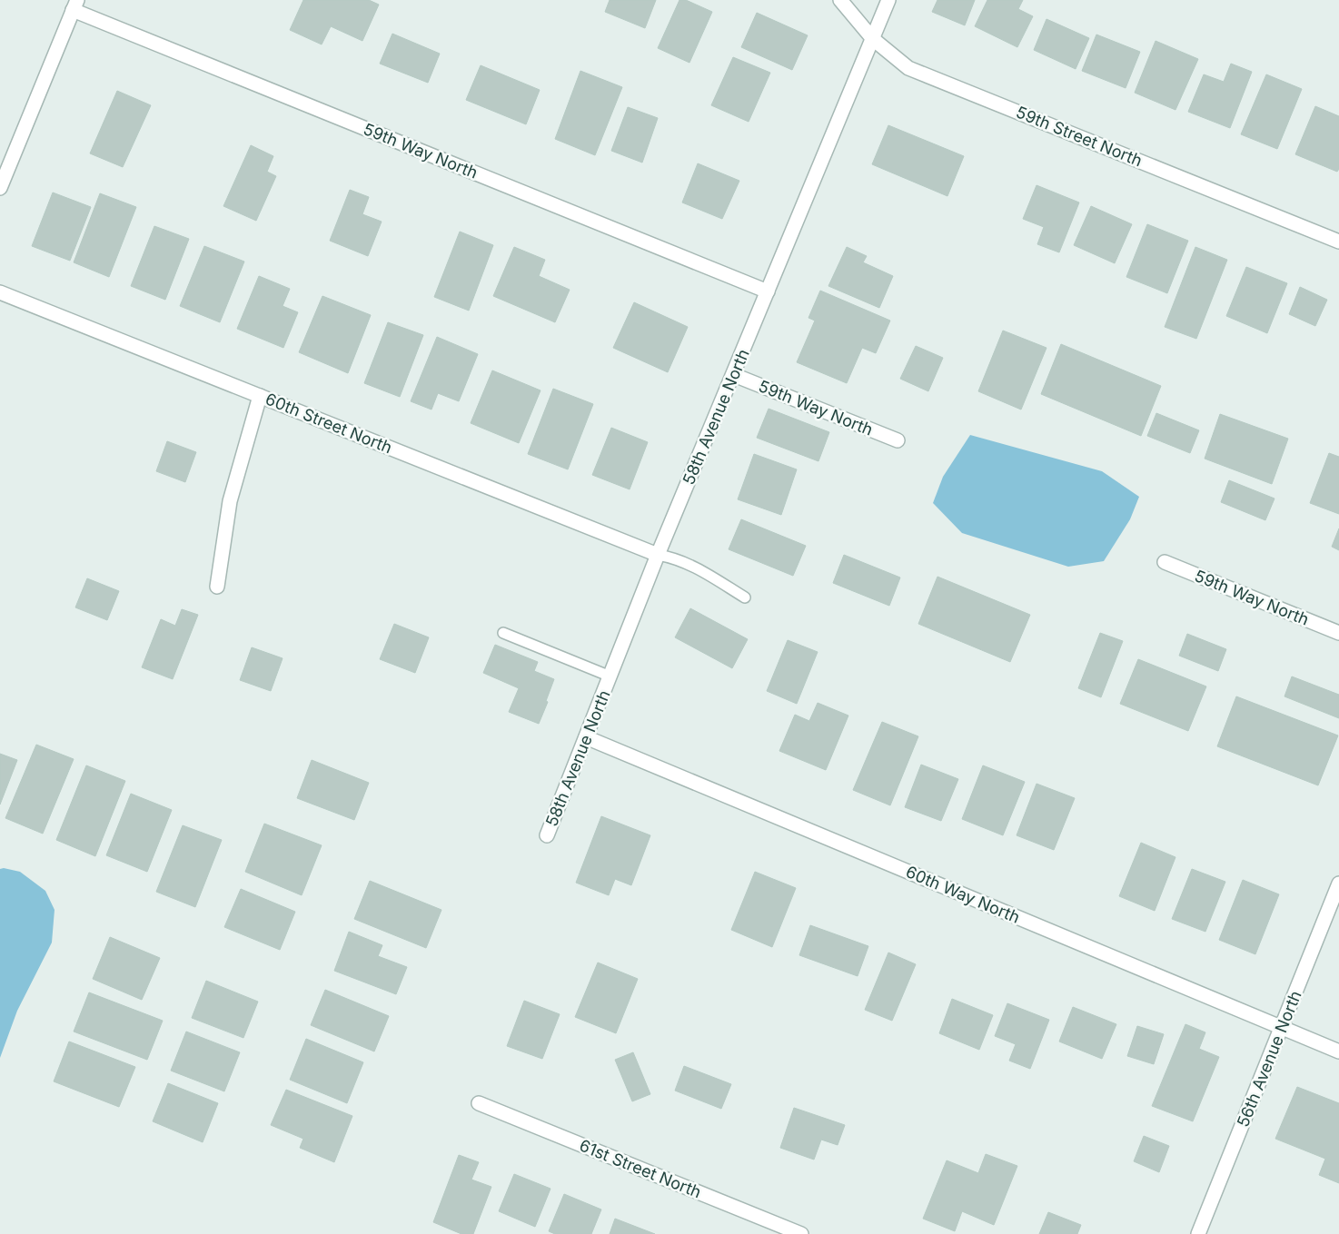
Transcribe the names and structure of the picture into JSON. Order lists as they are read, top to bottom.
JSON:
{
  "streets": {
    "street": [
      "59th Street North",
      "59th Way North",
      "58th Avenue North",
      "60th Street North",
      "60th Way North",
      "56th Avenue North",
      "61st Street North"
    ]
  },
  "crossings": [
    ["59th Street North", "58th Avenue North"],
    ["59th Way North", "58th Avenue North"],
    ["58th Avenue North", "60th Street North"],
    ["58th Avenue North", "60th Way North"],
    ["60th Way North", "56th Avenue North"]
  ]
}
